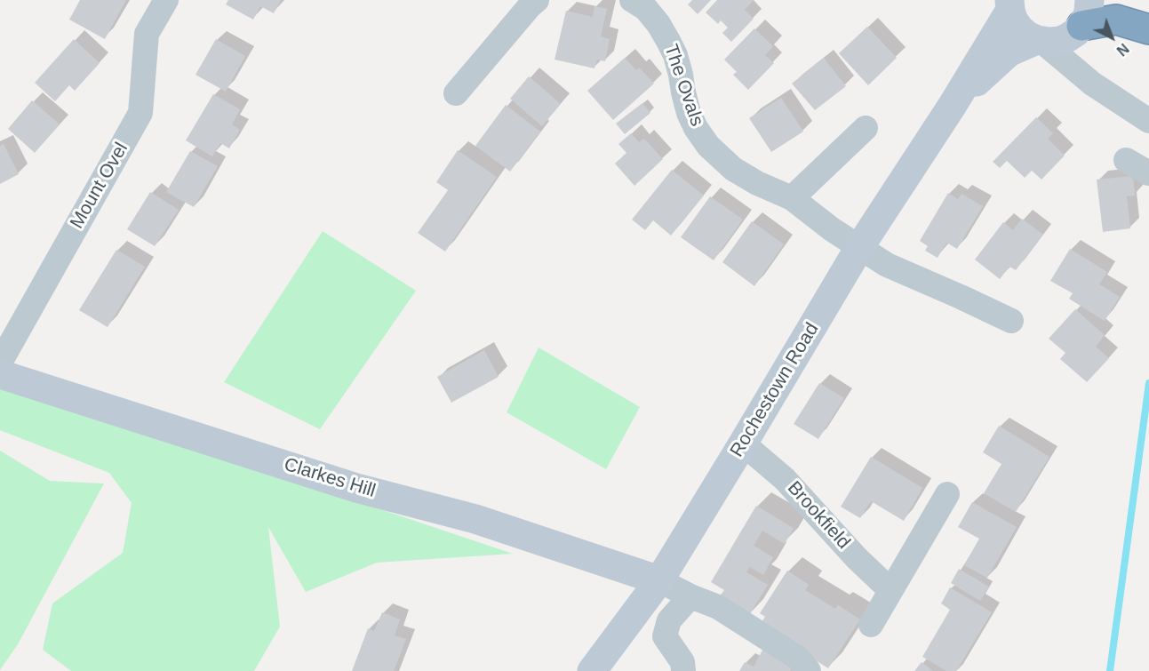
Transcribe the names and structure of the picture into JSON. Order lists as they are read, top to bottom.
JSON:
{
  "streets": {
    "main road": ["Rochestown Road", "Clarkes Hill"],
    "street": ["The Ovals", "Mount Ovel", "Brookfield"]
  },
  "crossings": [
    ["The Ovals", "Rochestown Road"],
    ["Rochestown Road", "Clarkes Hill"],
    ["Rochestown Road", "Brookfield"]
  ],
  "north": "bottom right"
}
